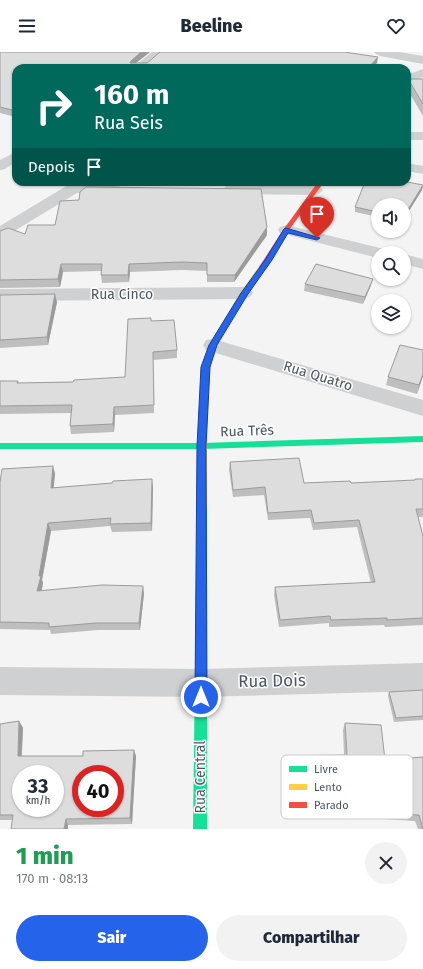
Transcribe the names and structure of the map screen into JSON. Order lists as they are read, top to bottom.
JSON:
{
  "streets": {
    "street": [
      "Rua Cinco",
      "Rua Quatro",
      "Rua Três",
      "Rua Dois",
      "Rua Central"
    ]
  },
  "crossings": [
    ["Rua Cinco", "Rua Central"],
    ["Rua Quatro", "Rua Central"],
    ["Rua Três", "Rua Central"],
    ["Rua Dois", "Rua Central"]
  ],
  "legend": ["Livre", "Lento", "Parado"],
  "page": {
    "header": "Beeline",
    "turn": ["160 m", "Rua Seis"],
    "then": "Depois",
    "speed": "33 km/h",
    "limit": "40",
    "heading": ["1 min", "170 m · 08:13"],
    "buttons": ["Sair", "Compartilhar"]
  }
}
